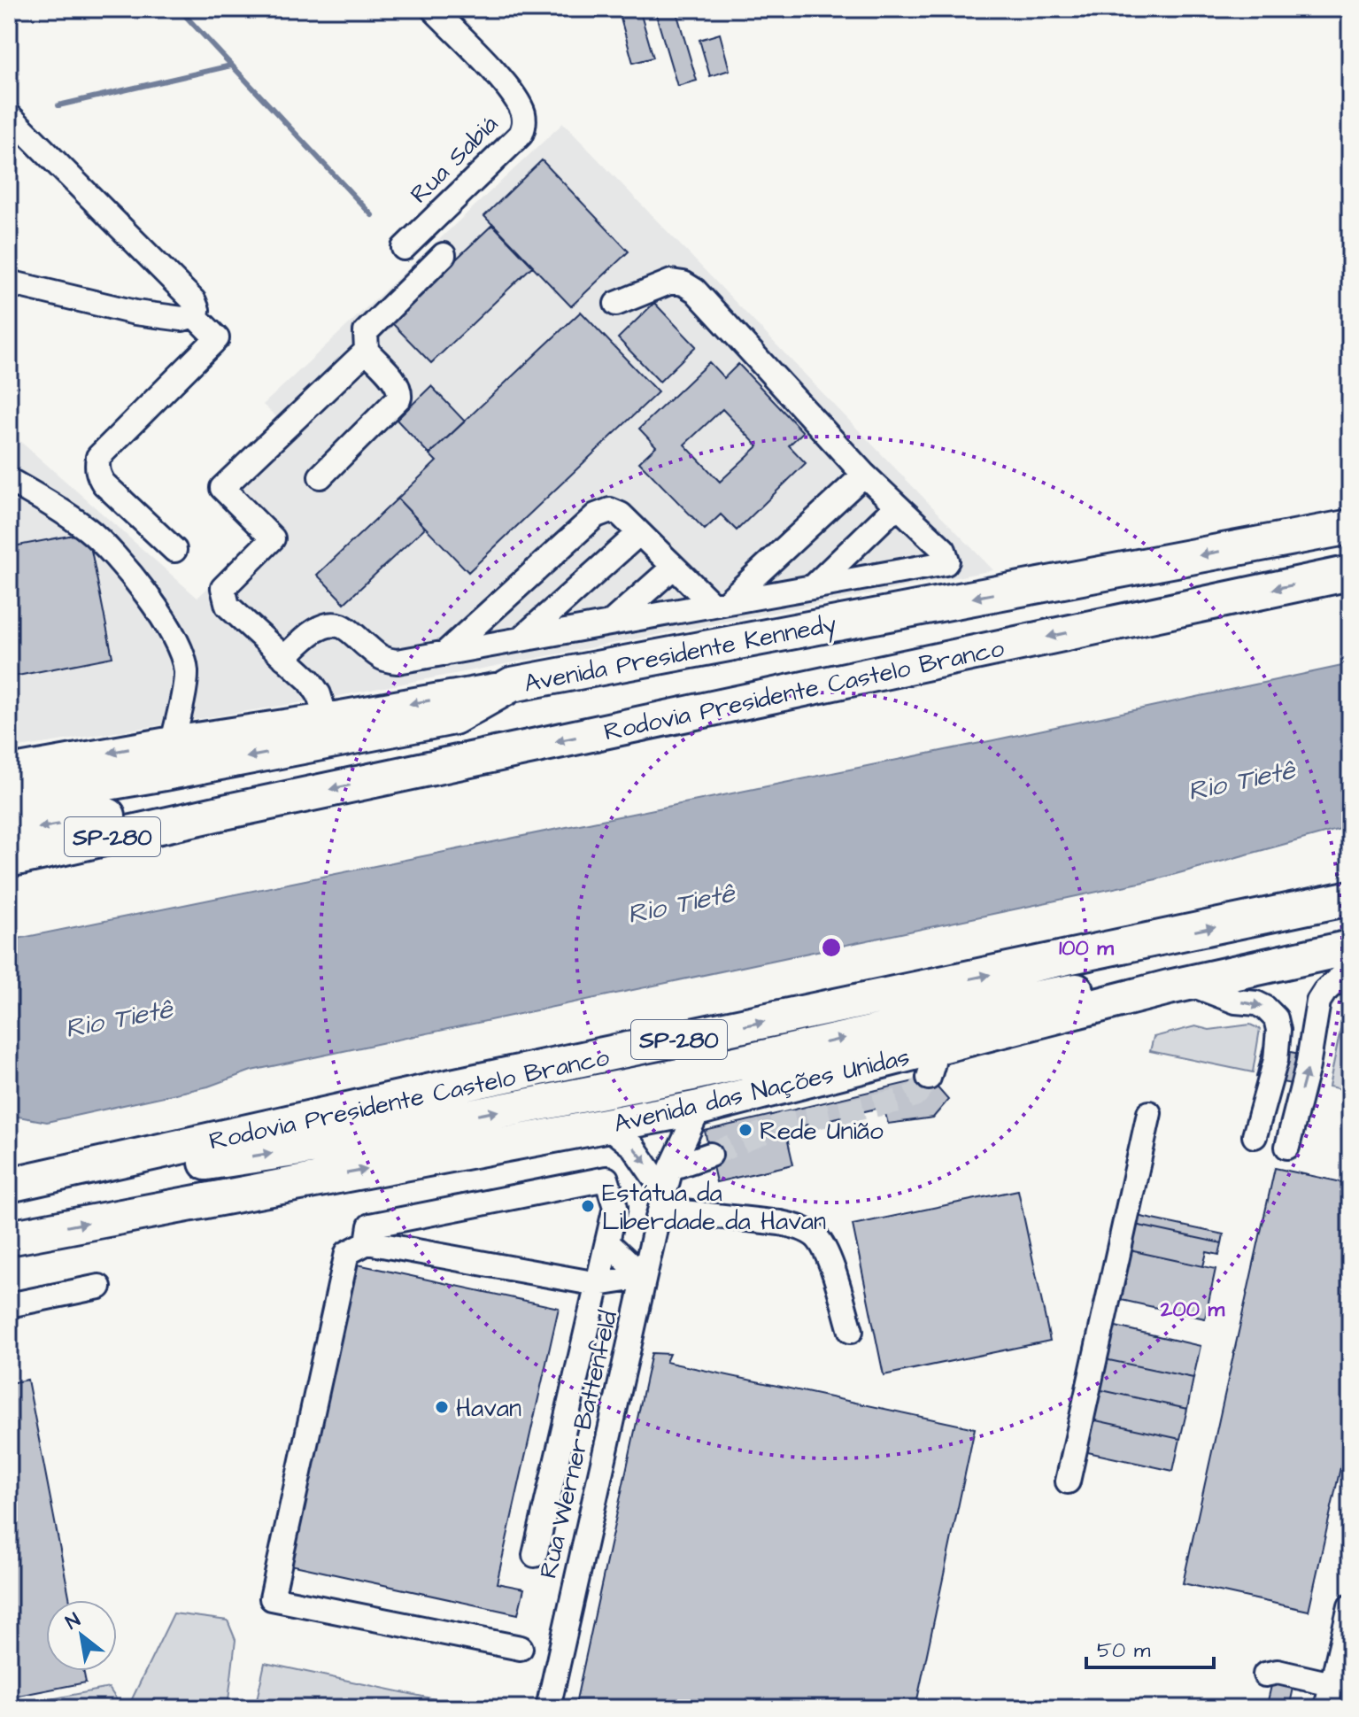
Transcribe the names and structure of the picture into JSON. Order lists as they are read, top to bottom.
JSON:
{
  "streets": {
    "highway": [
      "Avenida Presidente Kennedy",
      "Rodovia Presidente Castelo Branco",
      "SP-280",
      "Avenida das Nações Unidas"
    ],
    "street": ["Rua Sabiá", "Rua Werner Battenfeld"]
  },
  "crossings": [
    ["Avenida das Nações Unidas", "Rua Werner Battenfeld"]
  ],
  "one_way": ["Avenida Presidente Kennedy"],
  "water": ["Rio Tietê"],
  "places": ["Rede União", "Estátua da Liberdade da Havan", "Havan"],
  "scale_bar": "50 m",
  "north": "top left",
  "rings": ["100 m", "200 m"]
}
